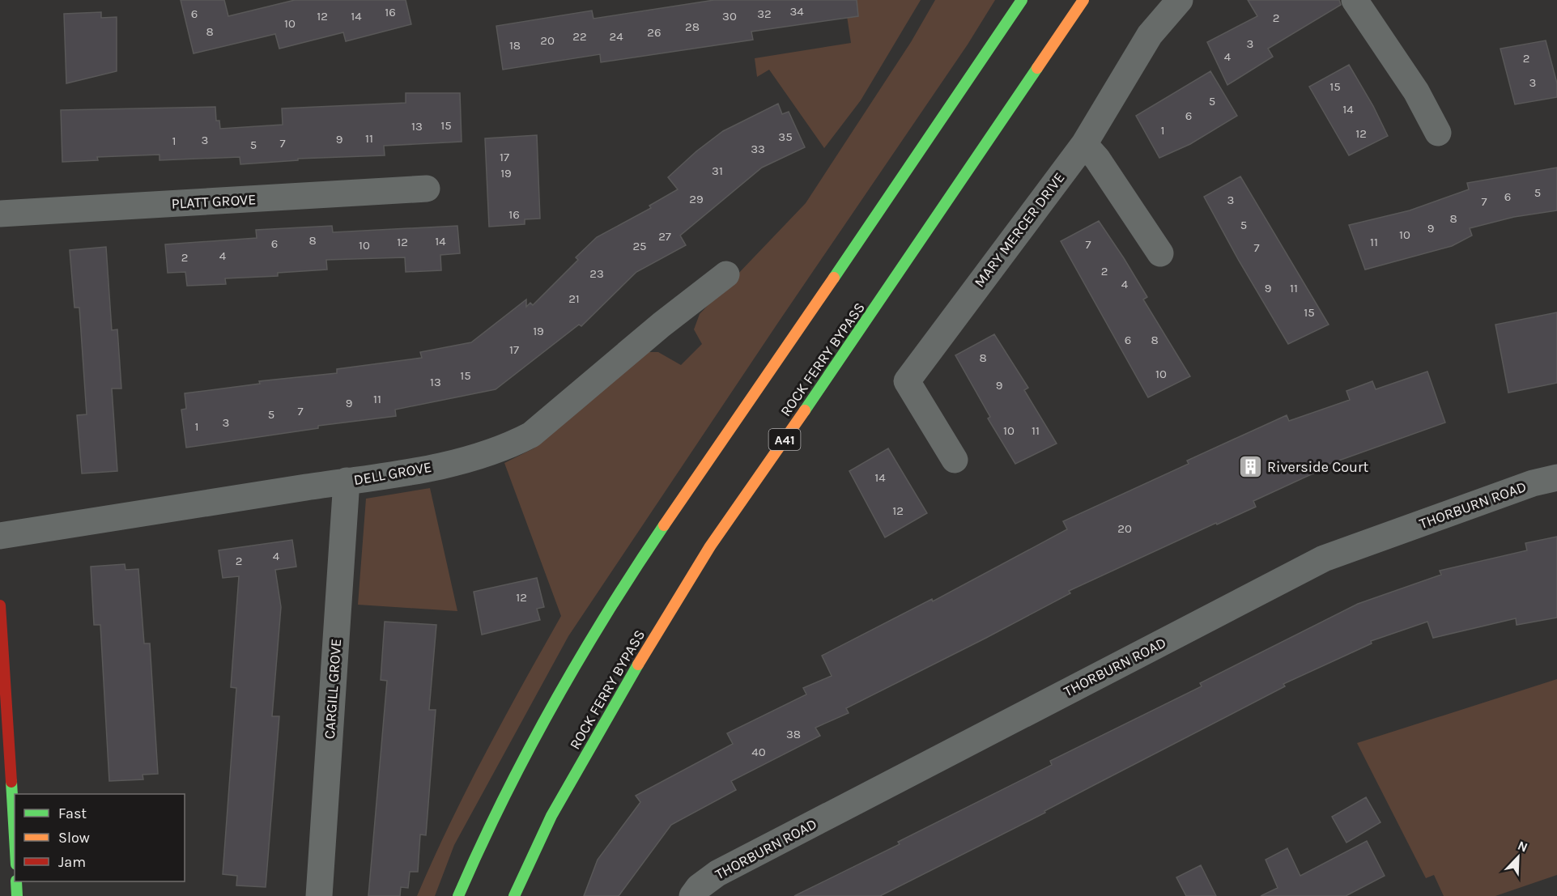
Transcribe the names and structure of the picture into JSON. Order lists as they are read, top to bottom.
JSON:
{
  "streets": {
    "main road": ["ROCK FERRY BYPASS", "A41"],
    "street": [
      "PLATT GROVE",
      "MARY MERCER DRIVE",
      "DELL GROVE",
      "THORBURN ROAD",
      "CARGILL GROVE"
    ]
  },
  "crossings": [
    ["DELL GROVE", "CARGILL GROVE"]
  ],
  "places": {
    "building": ["Riverside Court"]
  },
  "house_numbers": [
    "34",
    "16",
    "6",
    "32",
    "12",
    "14",
    "30",
    "2",
    "10",
    "28",
    "8",
    "26",
    "22",
    "24",
    "20",
    "3",
    "18",
    "4",
    "2",
    "3",
    "15",
    "5",
    "14",
    "6",
    "15",
    "13",
    "1",
    "12",
    "35",
    "11",
    "9",
    "3",
    "1",
    "7",
    "5",
    "33",
    "17",
    "31",
    "19",
    "5",
    "6",
    "29",
    "3",
    "7",
    "16",
    "8",
    "5",
    "9",
    "10",
    "27",
    "8",
    "14",
    "12",
    "11",
    "6",
    "7",
    "10",
    "25",
    "7",
    "4",
    "2",
    "2",
    "23",
    "4",
    "9",
    "11",
    "21",
    "15",
    "19",
    "6",
    "8",
    "17",
    "8",
    "10",
    "15",
    "13",
    "9",
    "11",
    "9",
    "7",
    "5",
    "3",
    "1",
    "10",
    "11",
    "14",
    "12",
    "20",
    "4",
    "2",
    "12",
    "38",
    "40"
  ],
  "legend": ["Fast", "Slow", "Jam"],
  "north": "top right"
}
